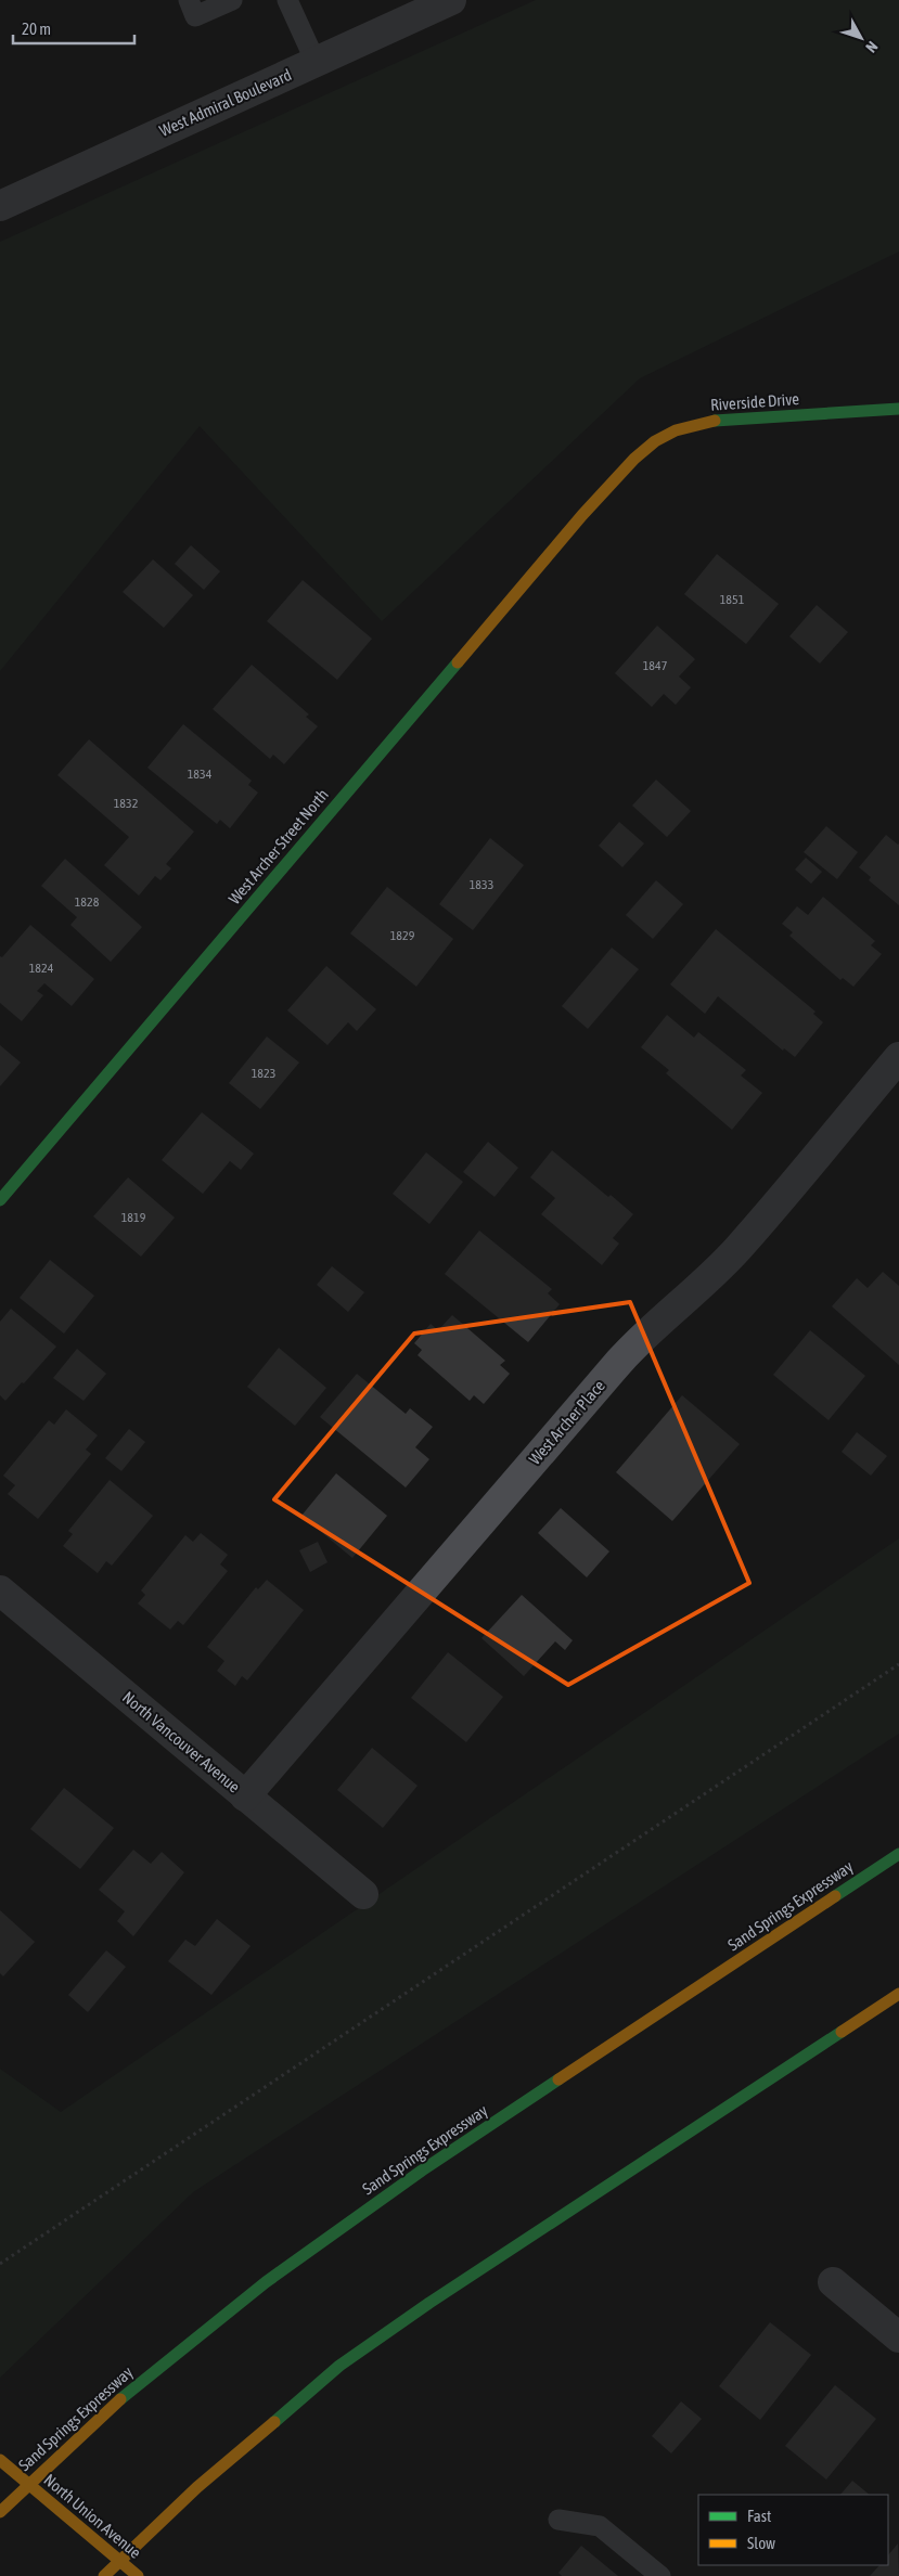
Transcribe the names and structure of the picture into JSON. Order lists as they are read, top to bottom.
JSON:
{
  "streets": {
    "main road": [
      "Riverside Drive",
      "West Archer Street North",
      "Sand Springs Expressway",
      "North Union Avenue"
    ],
    "street": ["West Admiral Boulevard", "West Archer Place", "North Vancouver Avenue"]
  },
  "crossings": [
    ["Riverside Drive", "West Archer Street North"],
    ["West Archer Place", "North Vancouver Avenue"]
  ],
  "house_numbers": [
    "1851",
    "1847",
    "1834",
    "1832",
    "1833",
    "1828",
    "1829",
    "1824",
    "1823",
    "1819"
  ],
  "legend": ["Fast", "Slow"],
  "scale_bar": "20 m",
  "north": "bottom right"
}
